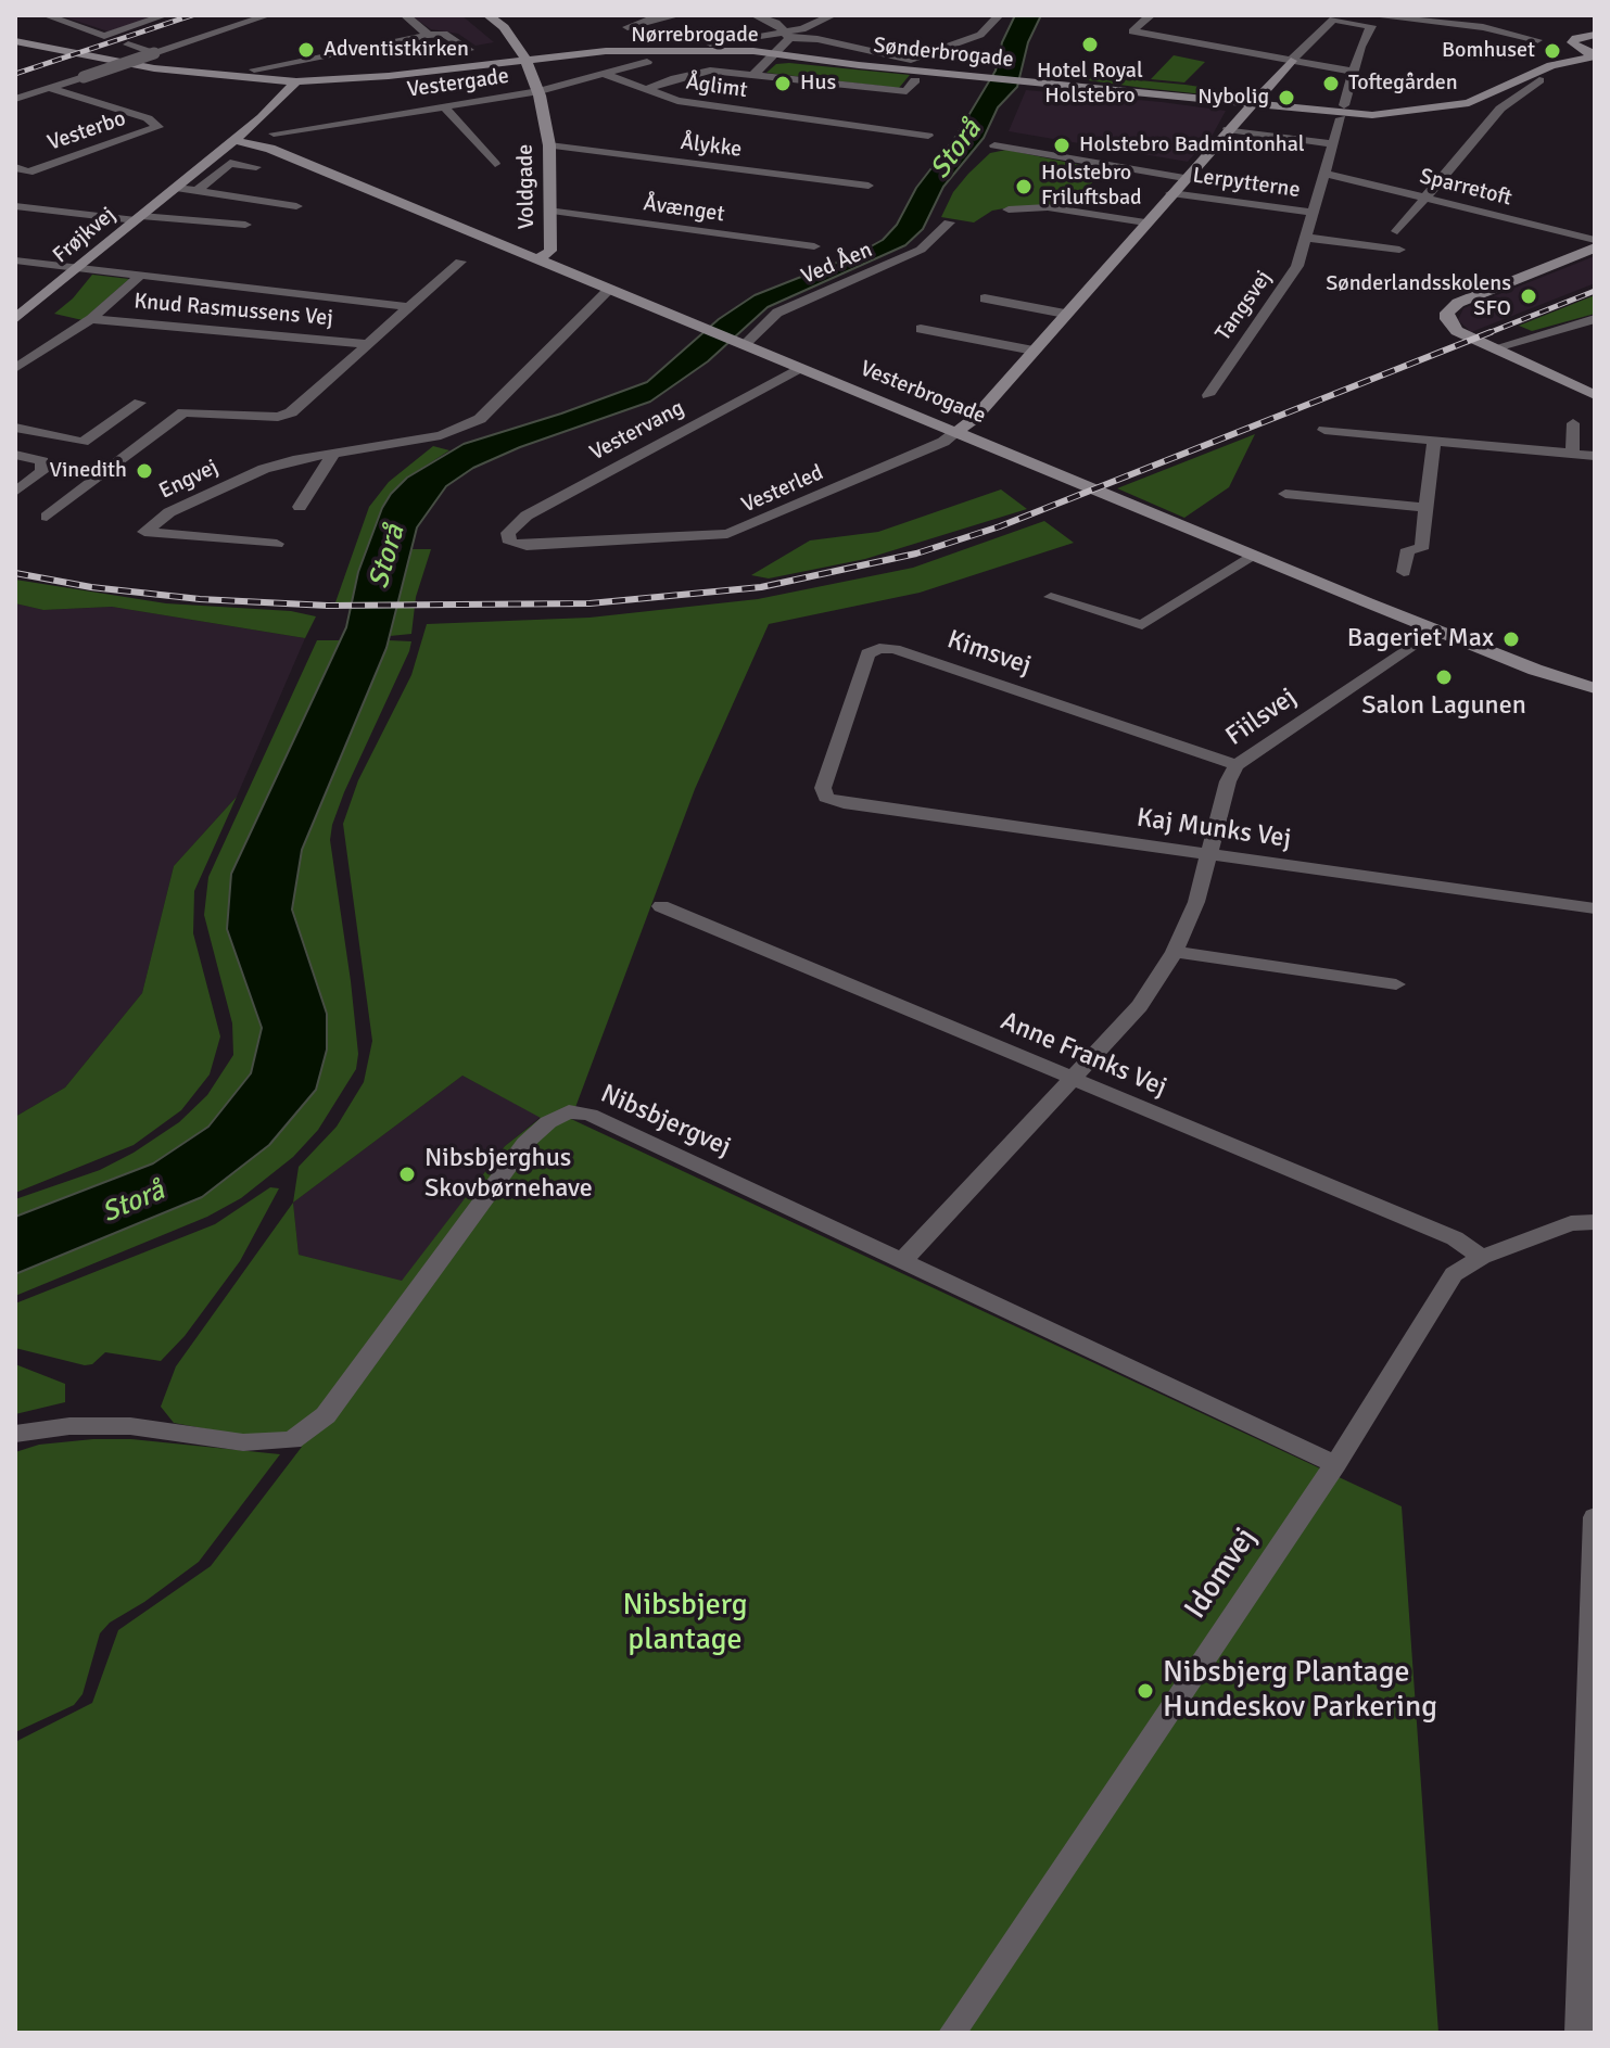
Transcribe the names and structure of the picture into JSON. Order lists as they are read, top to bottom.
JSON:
{
  "streets": {
    "street": [
      "Nørrebrogade",
      "Sønderbrogade",
      "Vestergade",
      "Åglimt",
      "Vesterbo",
      "Ålykke",
      "Lerpytterne",
      "Voldgade",
      "Sparretoft",
      "Åvænget",
      "Frøjkvej",
      "Ved Åen",
      "Tangsvej",
      "Knud Rasmussens Vej",
      "Vesterbrogade",
      "Vestervang",
      "Engvej",
      "Vesterled",
      "Kimsvej",
      "Fiilsvej",
      "Kaj Munks Vej",
      "Anne Franks Vej",
      "Nibsbjergvej",
      "Idomvej"
    ]
  },
  "crossings": [
    ["Nørrebrogade", "Sønderbrogade"],
    ["Nørrebrogade", "Voldgade"],
    ["Nørrebrogade", "Frøjkvej"],
    ["Vestergade", "Åglimt"],
    ["Vestergade", "Voldgade"],
    ["Ålykke", "Voldgade"],
    ["Lerpytterne", "Tangsvej"],
    ["Voldgade", "Åvænget"],
    ["Voldgade", "Vesterbrogade"],
    ["Sparretoft", "Tangsvej"],
    ["Frøjkvej", "Knud Rasmussens Vej"],
    ["Frøjkvej", "Vesterbrogade"],
    ["Ved Åen", "Vesterbrogade"],
    ["Vesterbrogade", "Vestervang"],
    ["Vesterbrogade", "Engvej"],
    ["Vesterbrogade", "Vesterled"],
    ["Vesterbrogade", "Fiilsvej"],
    ["Vestervang", "Vesterled"],
    ["Kimsvej", "Fiilsvej"],
    ["Kimsvej", "Kaj Munks Vej"],
    ["Fiilsvej", "Kaj Munks Vej"],
    ["Fiilsvej", "Anne Franks Vej"],
    ["Fiilsvej", "Nibsbjergvej"],
    ["Anne Franks Vej", "Idomvej"],
    ["Nibsbjergvej", "Idomvej"]
  ],
  "water": ["Storå"],
  "parks": ["Nibsbjerg plantage"],
  "places": [
    "Hotel Royal Holstebro",
    "Adventistkirken",
    "Bomhuset",
    "Hus",
    "Toftegården",
    "Nybolig",
    "Holstebro Badmintonhal",
    "Holstebro Friluftsbad",
    "Sønderlandsskolens SFO",
    "Vinedith",
    "Bageriet Max",
    "Salon Lagunen",
    "Nibsbjerghus Skovbørnehave",
    "Nibsbjerg Plantage Hundeskov Parkering"
  ]
}
